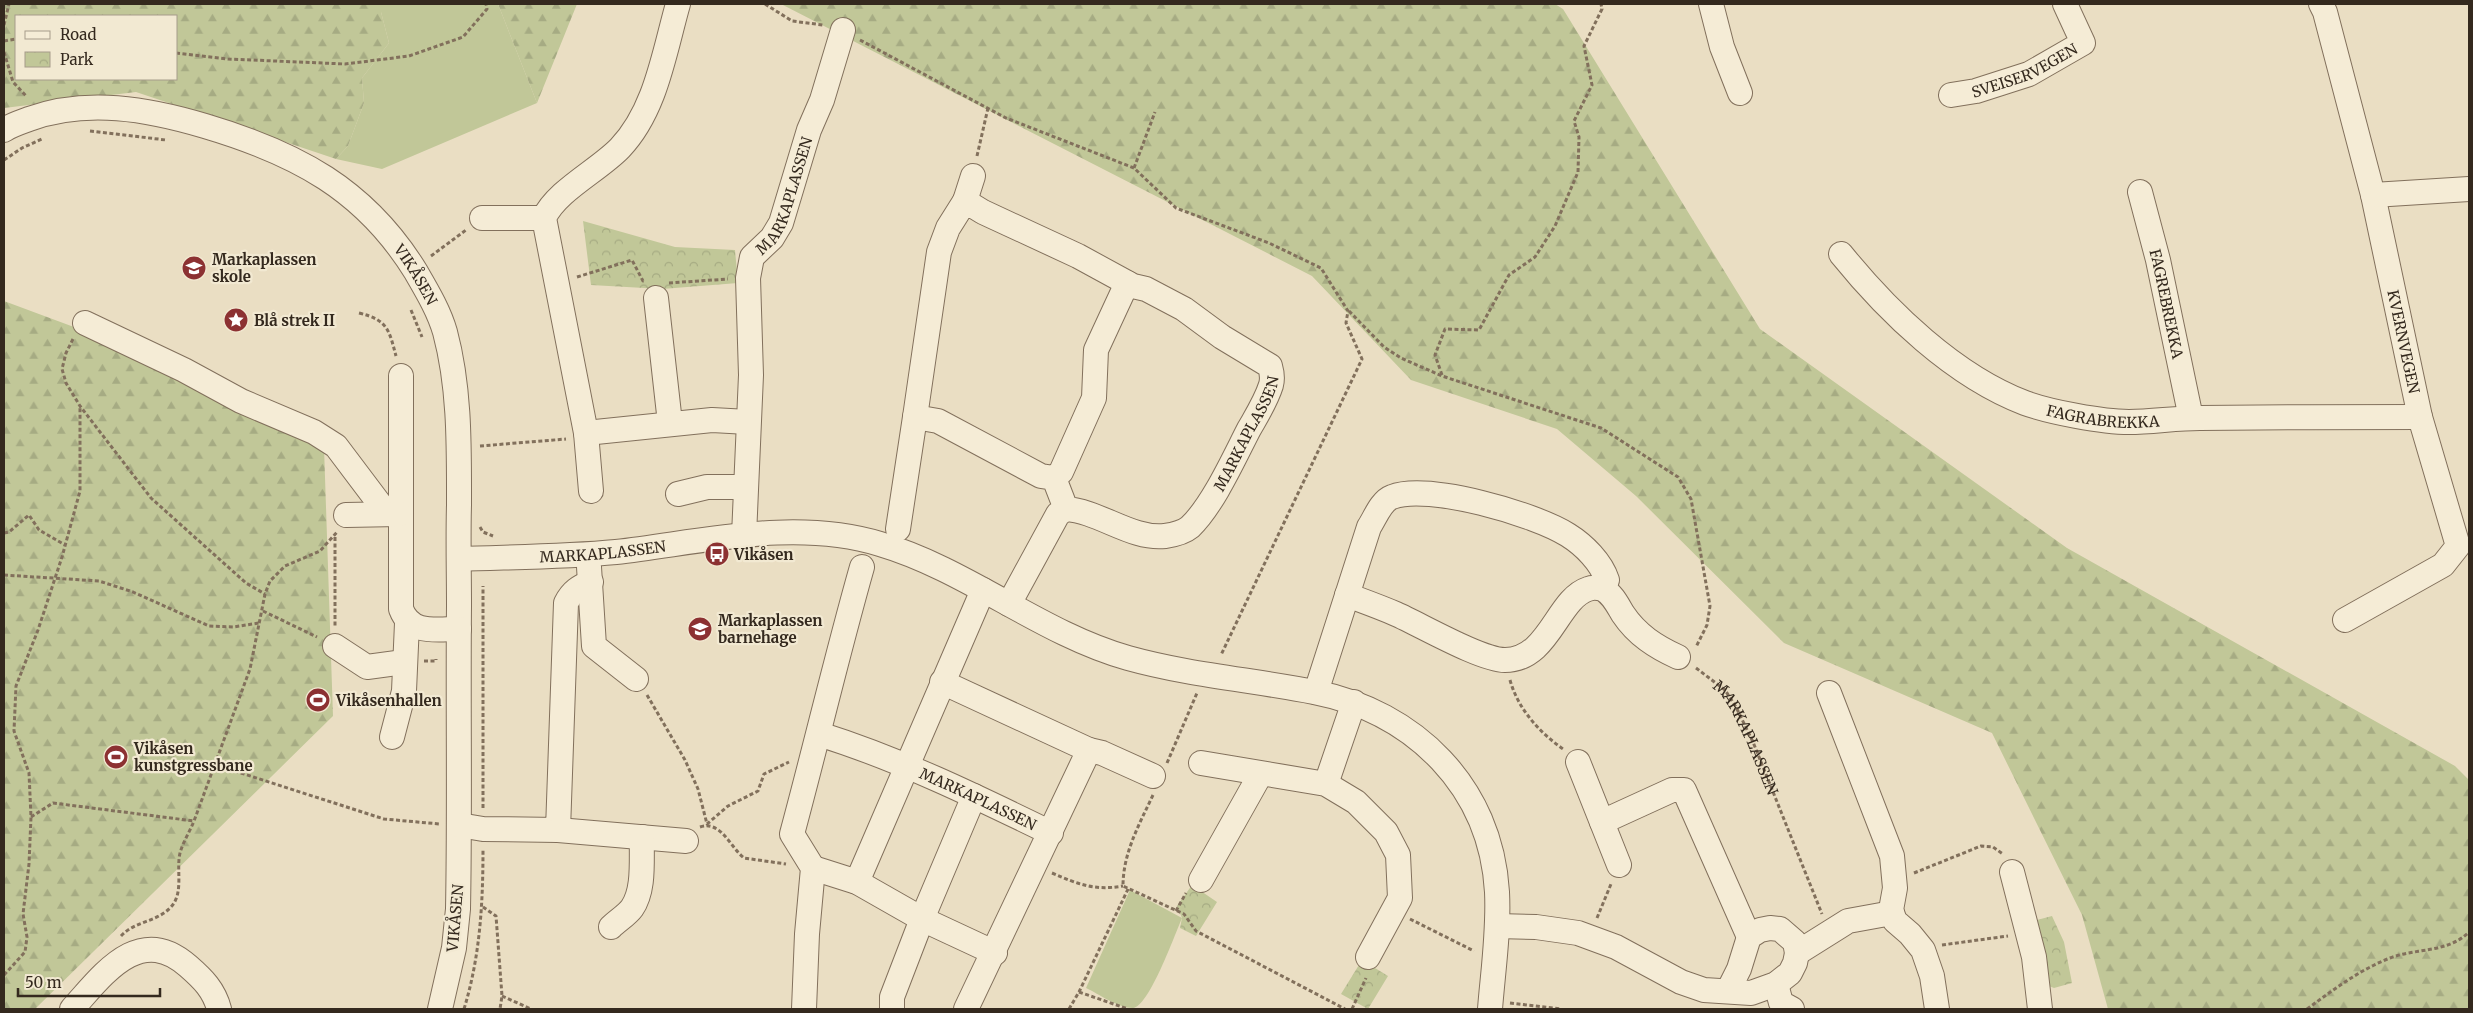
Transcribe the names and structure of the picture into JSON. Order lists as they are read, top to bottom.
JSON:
{
  "streets": {
    "street": [
      "SVEISERVEGEN",
      "MARKAPLASSEN",
      "VIKÅSEN",
      "FAGREBREKKA",
      "KVERNVEGEN",
      "FAGRABREKKA"
    ]
  },
  "crossings": [
    ["MARKAPLASSEN", "VIKÅSEN"],
    ["FAGREBREKKA", "FAGRABREKKA"],
    ["KVERNVEGEN", "FAGRABREKKA"]
  ],
  "places": {
    "school or university": ["Markaplassen skole", "Markaplassen barnehage"],
    "place": ["Blå strek II"],
    "bus stop": ["Vikåsen"],
    "sports": ["Vikåsenhallen", "Vikåsen kunstgressbane"]
  },
  "legend": ["Road", "Park"],
  "scale_bar": "50 m"
}
